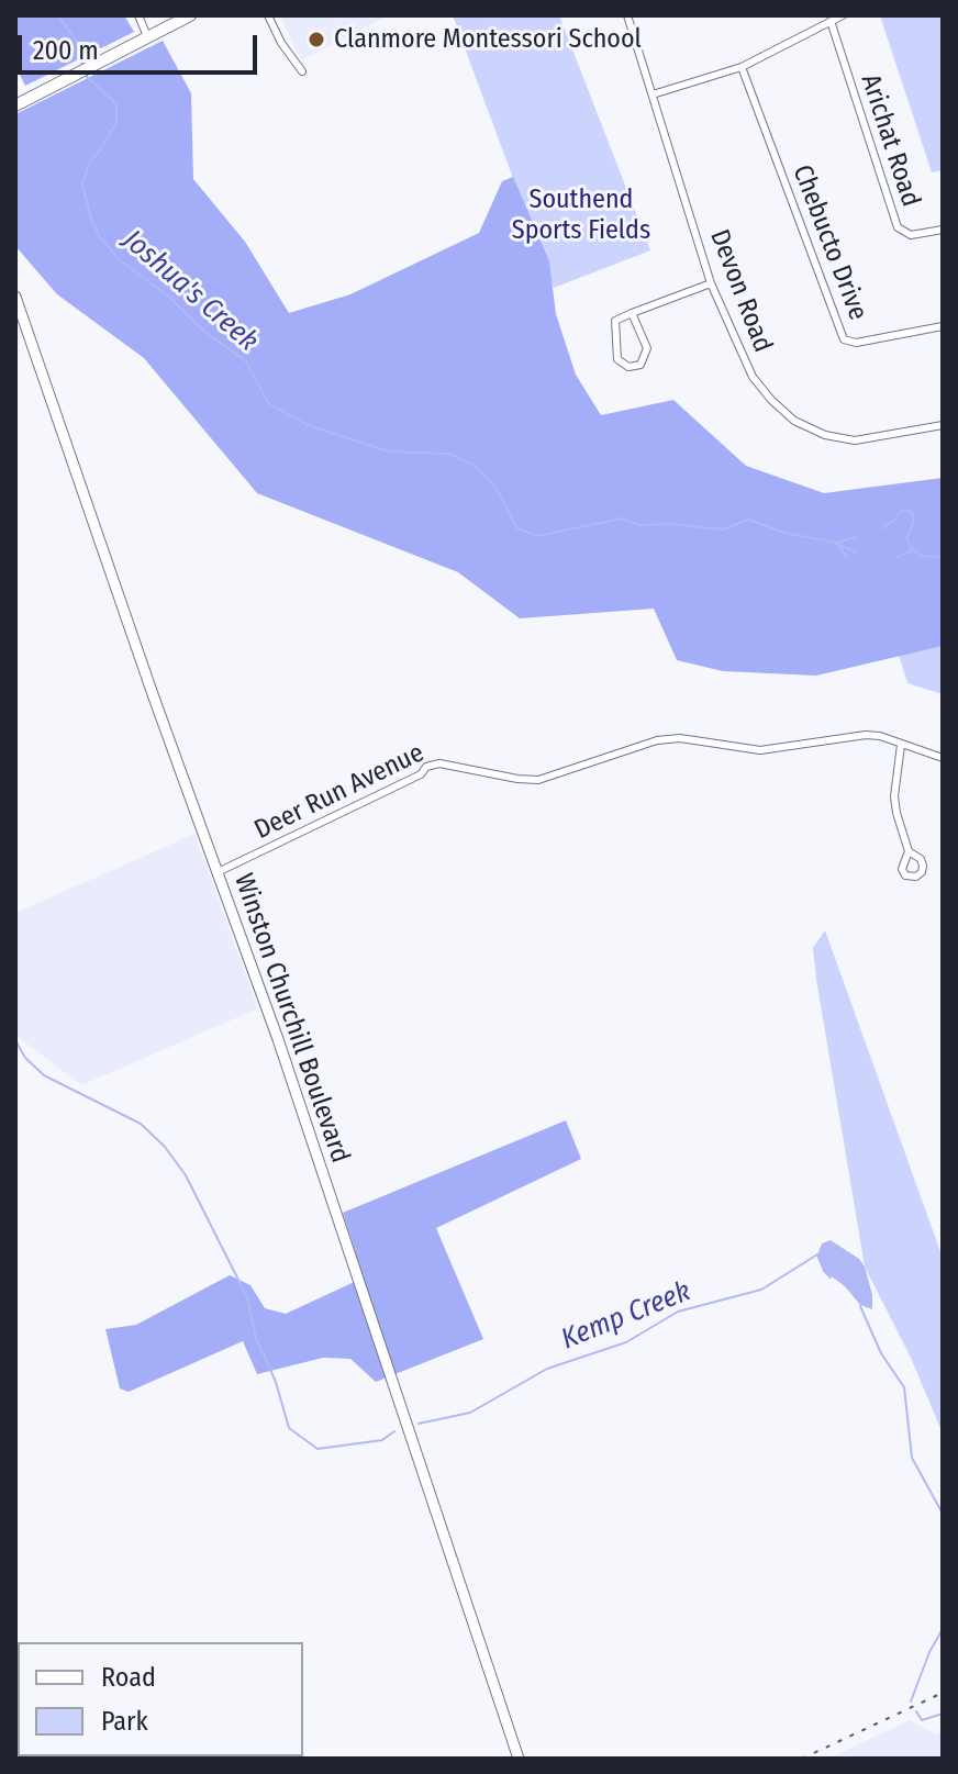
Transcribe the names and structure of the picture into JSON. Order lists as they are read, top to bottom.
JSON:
{
  "streets": {
    "main road": ["Winston Churchill Boulevard"],
    "street": [
      "Arichat Road",
      "Chebucto Drive",
      "Devon Road",
      "Deer Run Avenue"
    ]
  },
  "crossings": [
    ["Deer Run Avenue", "Winston Churchill Boulevard"]
  ],
  "water": ["Joshua's Creek", "Kemp Creek"],
  "parks": ["Southend Sports Fields"],
  "places": ["Clanmore Montessori School"],
  "legend": ["Road", "Park"],
  "scale_bar": "200 m"
}
